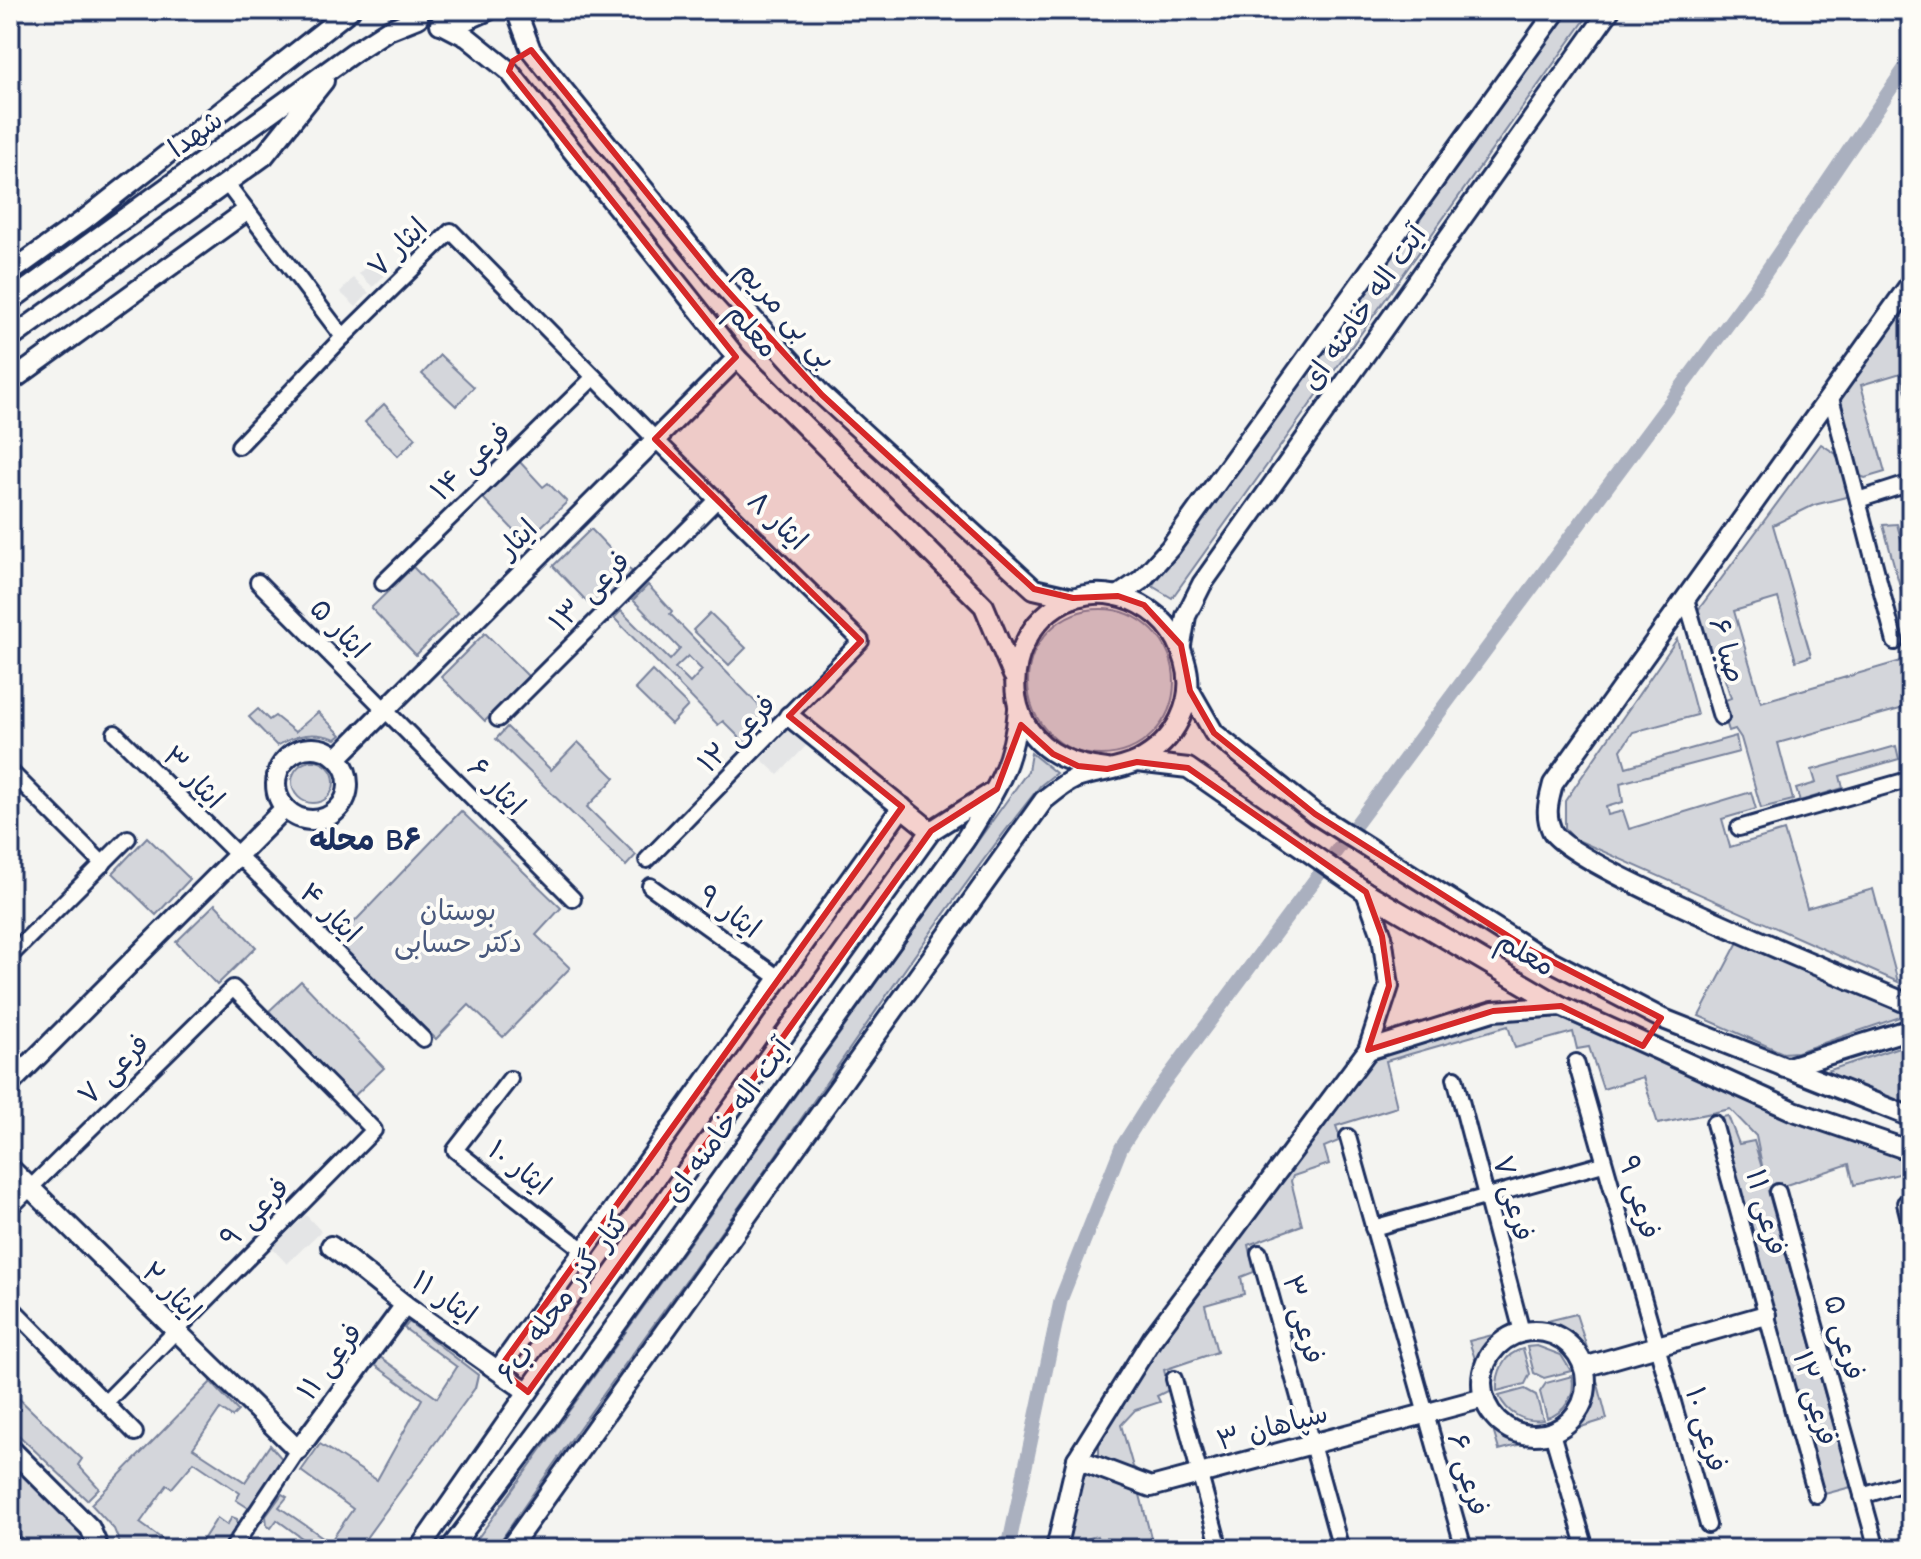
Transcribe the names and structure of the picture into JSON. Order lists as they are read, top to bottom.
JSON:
{
  "streets": {
    "main road": [
      "شهدا",
      "آیت اله خامنه ای",
      "بی بی مریم",
      "معلم",
      "ایثار",
      "فرعی ۱۱",
      "ایثار ۲",
      "ایثار ۱۱",
      "کنار گذر محله ب۶",
      "سپاهان ۳"
    ],
    "street": [
      "ایثار ۷",
      "فرعی ۱۴",
      "ایثار ۸",
      "فرعی ۱۳",
      "ایثار ۵",
      "صبا ۶",
      "فرعی ۱۲",
      "ایثار ۳",
      "ایثار ۶",
      "ایثار ۹",
      "ایثار ۴",
      "فرعی ۷",
      "ایثار ۱۰",
      "فرعی ۹",
      "فرعی ۳",
      "فرعی ۵",
      "فرعی ۱۰",
      "فرعی ۶"
    ]
  },
  "crossings": [
    ["ایثار ۷", "فرعی ۱۴"],
    ["ایثار ۷", "ایثار ۸"],
    ["ایثار ۷", "ایثار"],
    ["آیت اله خامنه ای", "بی بی مریم"],
    ["آیت اله خامنه ای", "معلم"],
    ["آیت اله خامنه ای", "کنار گذر محله ب۶"],
    ["بی بی مریم", "معلم"],
    ["معلم", "ایثار"],
    ["ایثار ۸", "ایثار"],
    ["ایثار ۸", "فرعی ۱۳"],
    ["ایثار ۸", "فرعی ۱۲"],
    ["ایثار", "ایثار ۵"],
    ["ایثار", "ایثار ۶"],
    ["ایثار ۵", "ایثار ۶"],
    ["فرعی ۱۲", "فرعی ۱۱"],
    ["ایثار ۳", "ایثار ۴"],
    ["فرعی ۷", "فرعی ۹"],
    ["فرعی ۷", "ایثار ۲"],
    ["فرعی ۷", "سپاهان ۳"],
    ["فرعی ۹", "ایثار ۲"],
    ["فرعی ۹", "فرعی ۱۰"],
    ["فرعی ۱۱", "ایثار ۲"],
    ["فرعی ۱۱", "ایثار ۱۱"],
    ["ایثار ۱۱", "کنار گذر محله ب۶"],
    ["فرعی ۳", "سپاهان ۳"],
    ["سپاهان ۳", "فرعی ۶"]
  ],
  "districts": ["محله B۶"],
  "parks": ["بوستان دکتر حسابی"]
}
